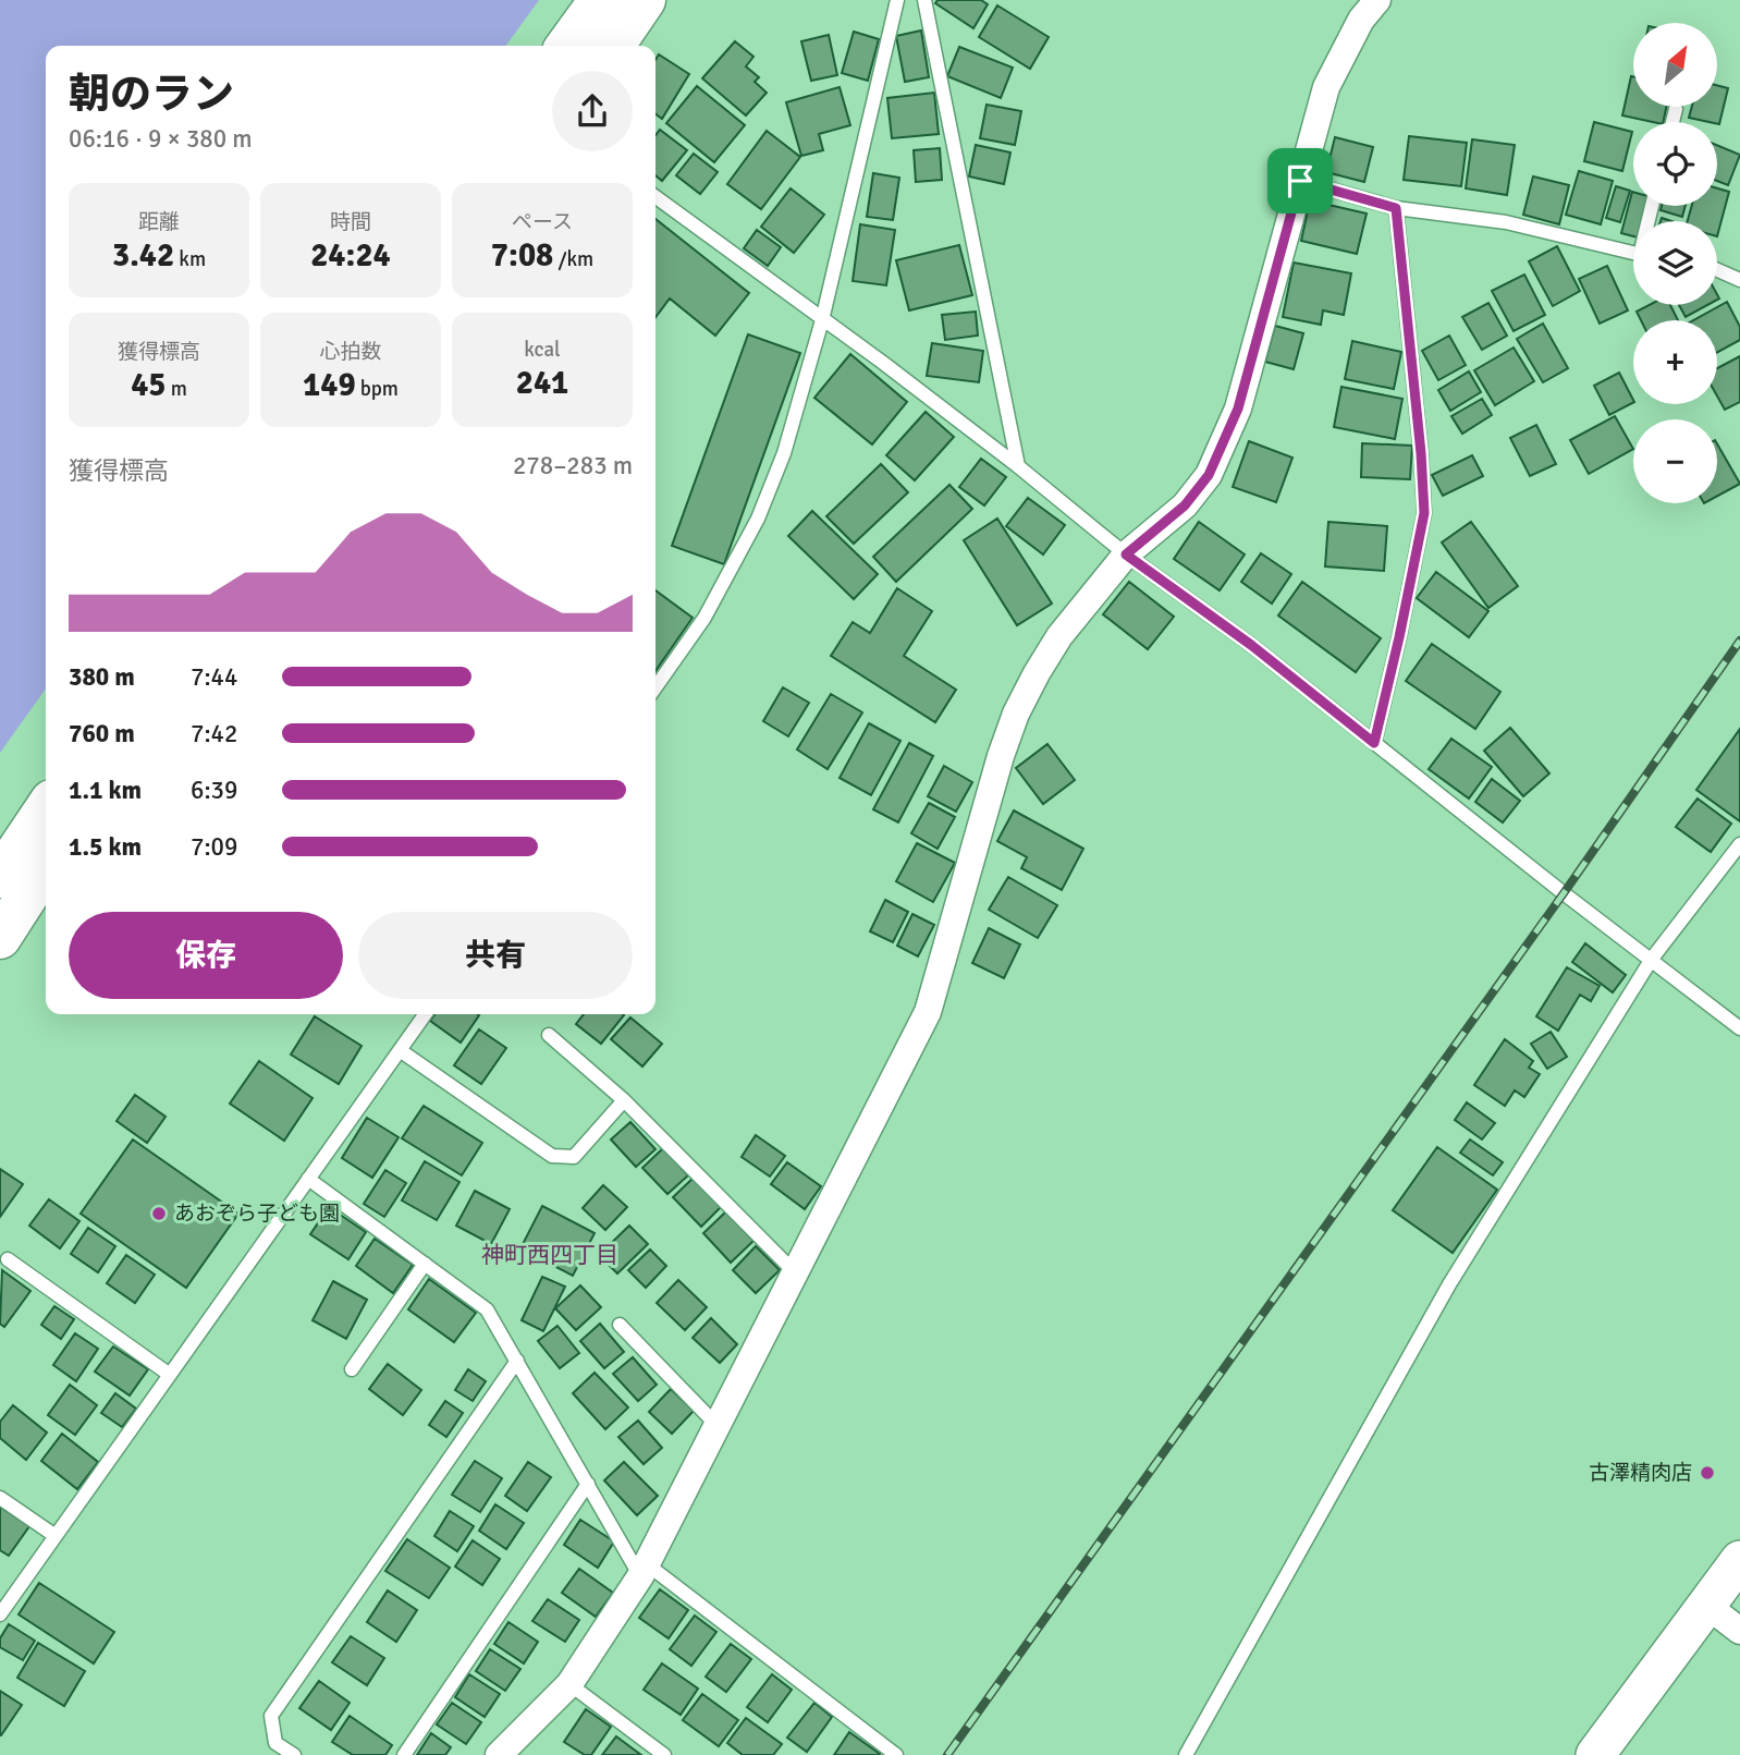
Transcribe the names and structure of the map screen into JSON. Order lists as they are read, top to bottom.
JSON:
{
  "districts": ["神町西四丁目"],
  "places": ["あおぞら子ども園", "古澤精肉店"],
  "north": "top right",
  "page": {
    "map_buttons": ["+", "−"],
    "heading": ["朝のラン", "06:16 · 9 × 380 m"],
    "stats": [
      ["距離", "3.42 km"],
      ["時間", "24:24"],
      ["ペース", "7:08 /km"],
      ["獲得標高", "45 m"],
      ["心拍数", "149 bpm"],
      ["kcal", "241"]
    ],
    "chart": ["獲得標高", "278–283 m"],
    "list": [
      {
        "name": "380 m",
        "note": "7:44"
      },
      {
        "name": "760 m",
        "note": "7:42"
      },
      {
        "name": "1.1 km",
        "note": "6:39"
      },
      {
        "name": "1.5 km",
        "note": "7:09"
      }
    ],
    "buttons": ["保存", "共有"]
  }
}
